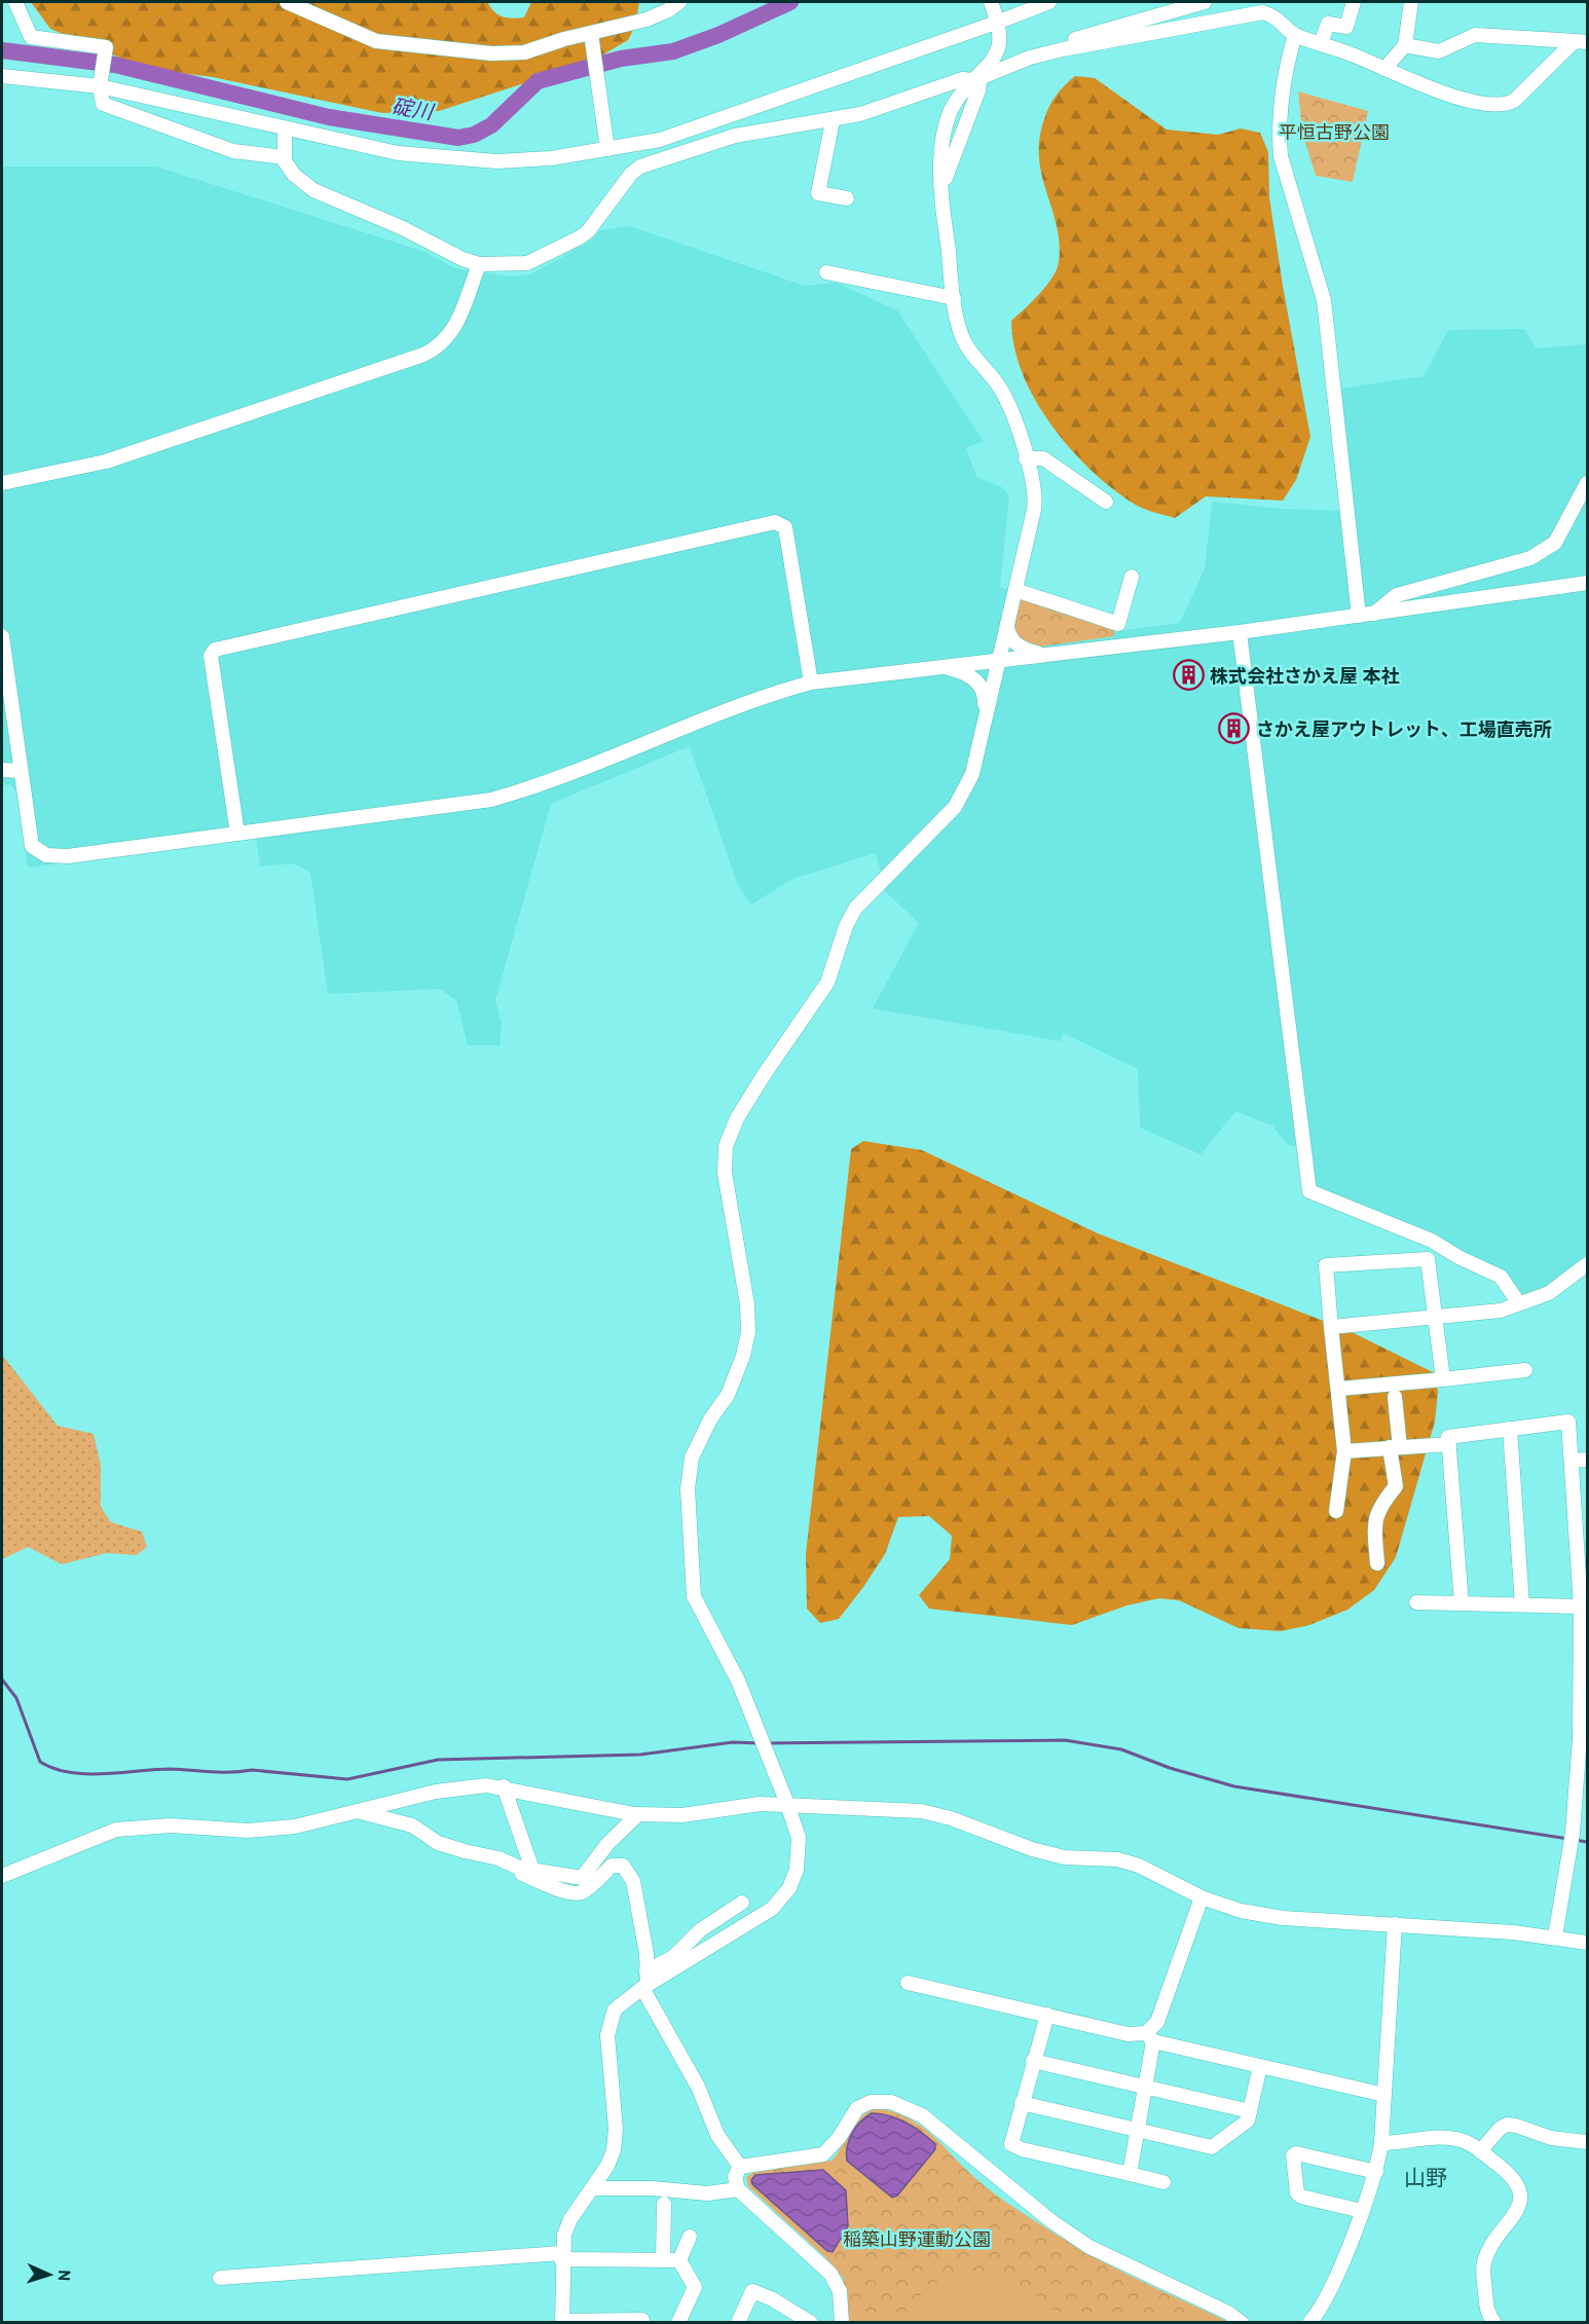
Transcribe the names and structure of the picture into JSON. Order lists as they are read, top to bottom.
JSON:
{
  "districts": ["山野"],
  "water": ["碇川"],
  "parks": ["平恒古野公園", "稲築山野運動公園"],
  "places": {
    "building": ["株式会社さかえ屋 本社", "さかえ屋アウトレット、工場直売所"]
  },
  "north": "right"
}
